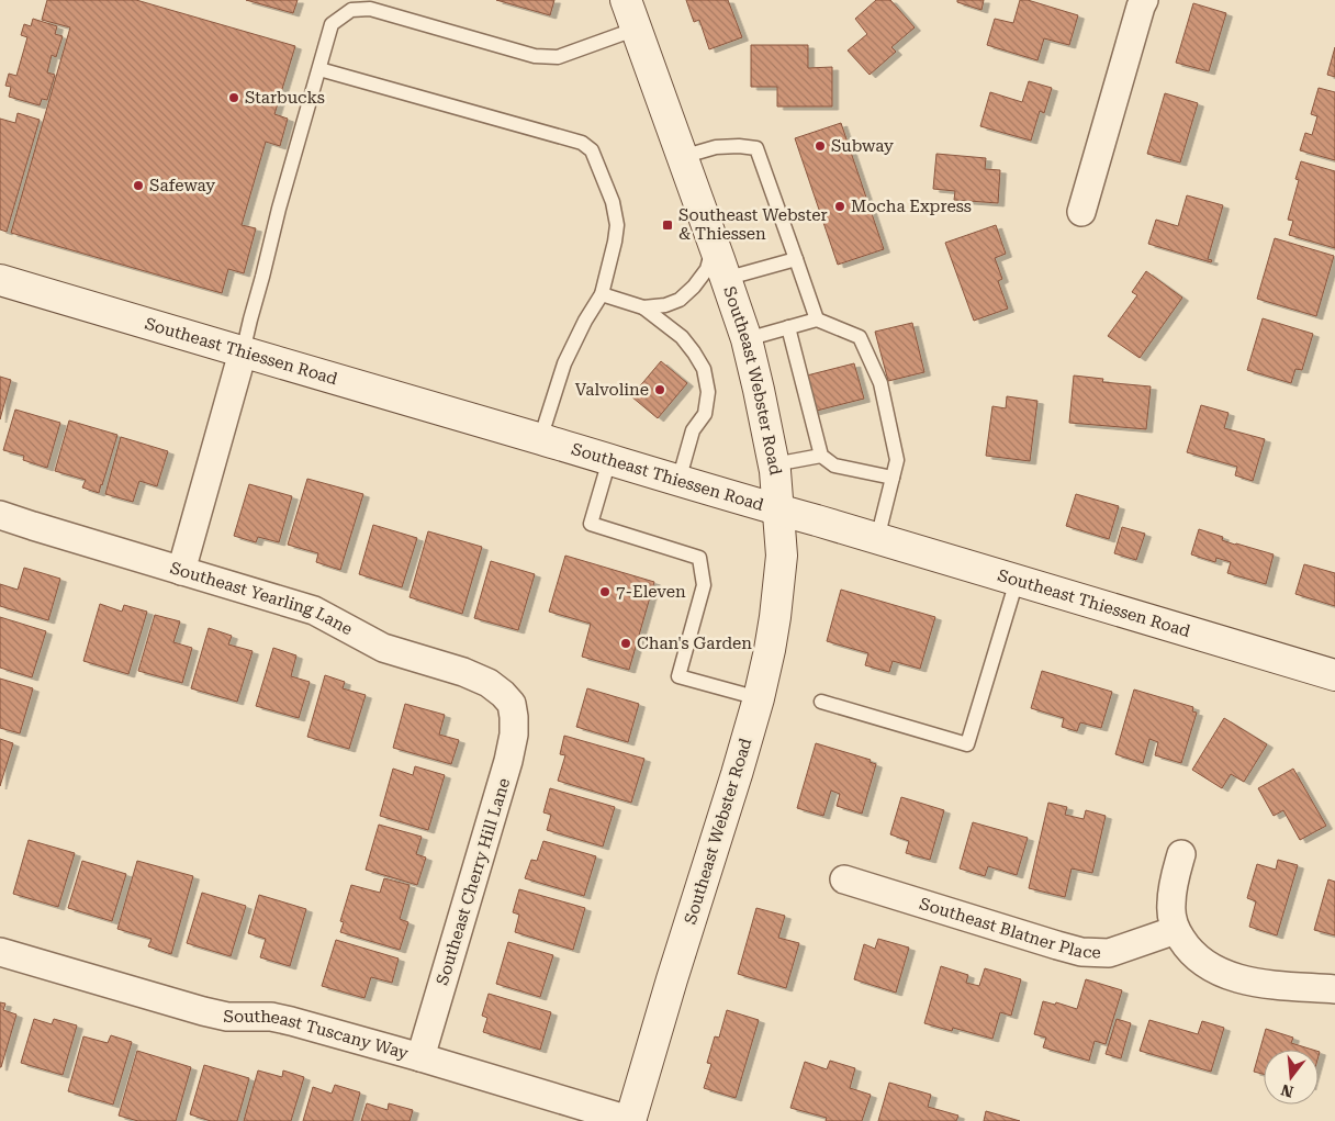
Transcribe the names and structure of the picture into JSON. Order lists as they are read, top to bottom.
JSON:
{
  "streets": {
    "street": [
      "Southeast Thiessen Road",
      "Southeast Webster Road",
      "Southeast Yearling Lane",
      "Southeast Cherry Hill Lane",
      "Southeast Blatner Place",
      "Southeast Tuscany Way"
    ]
  },
  "crossings": [
    ["Southeast Thiessen Road", "Southeast Webster Road"],
    ["Southeast Webster Road", "Southeast Tuscany Way"],
    ["Southeast Yearling Lane", "Southeast Cherry Hill Lane"],
    ["Southeast Cherry Hill Lane", "Southeast Tuscany Way"]
  ],
  "places": {
    "other": [
      "Starbucks",
      "Subway",
      "Safeway",
      "Mocha Express",
      "Valvoline",
      "7-Eleven",
      "Chan's Garden"
    ],
    "transit": ["Southeast Webster & Thiessen"]
  },
  "north": "bottom"
}
